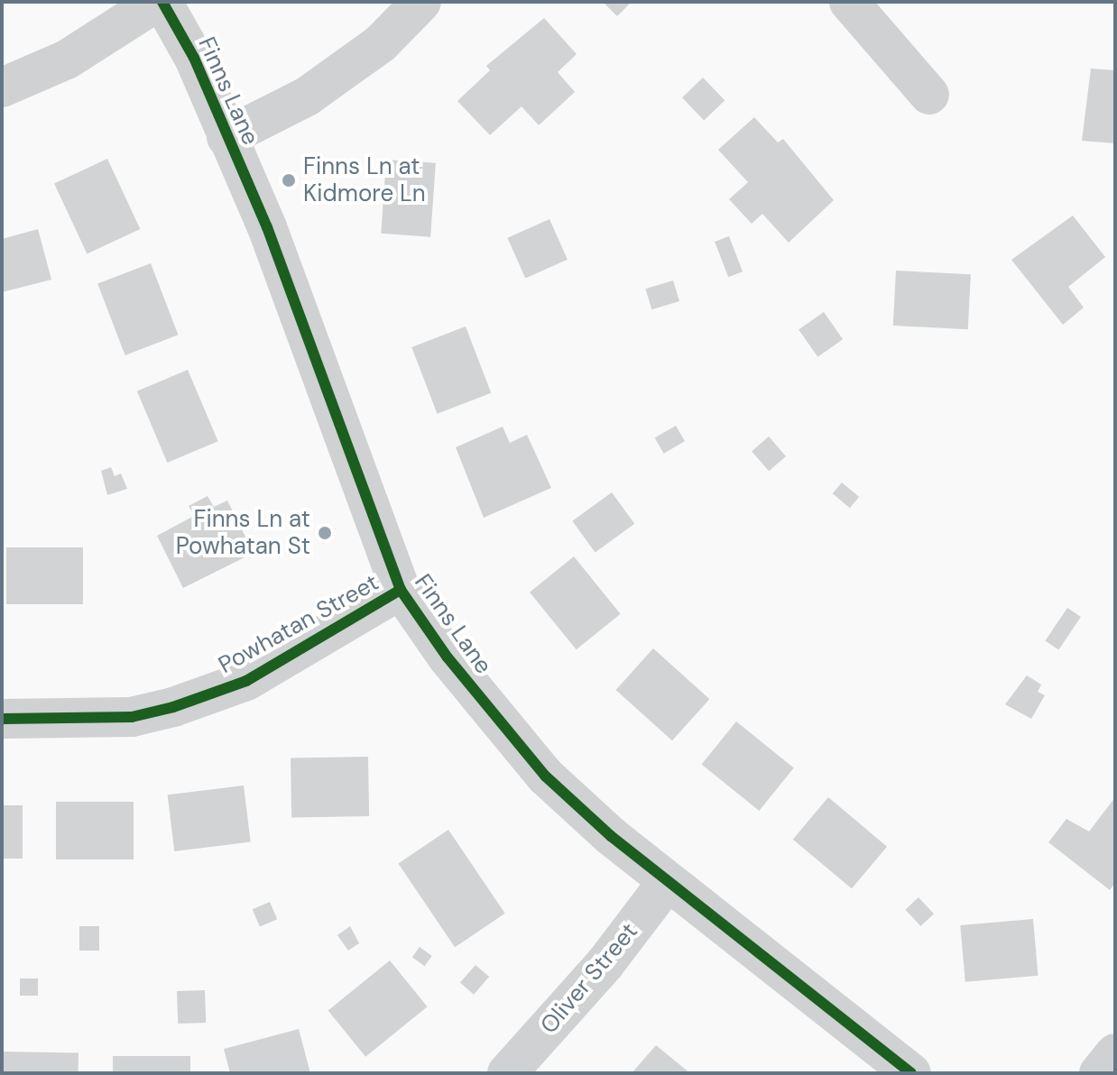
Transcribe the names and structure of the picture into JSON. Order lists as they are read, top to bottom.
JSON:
{
  "streets": {
    "street": ["Finns Lane", "Powhatan Street", "Oliver Street"]
  },
  "crossings": [
    ["Finns Lane", "Powhatan Street"],
    ["Finns Lane", "Oliver Street"]
  ],
  "places": ["Finns Ln at Kidmore Ln", "Finns Ln at Powhatan St"]
}
